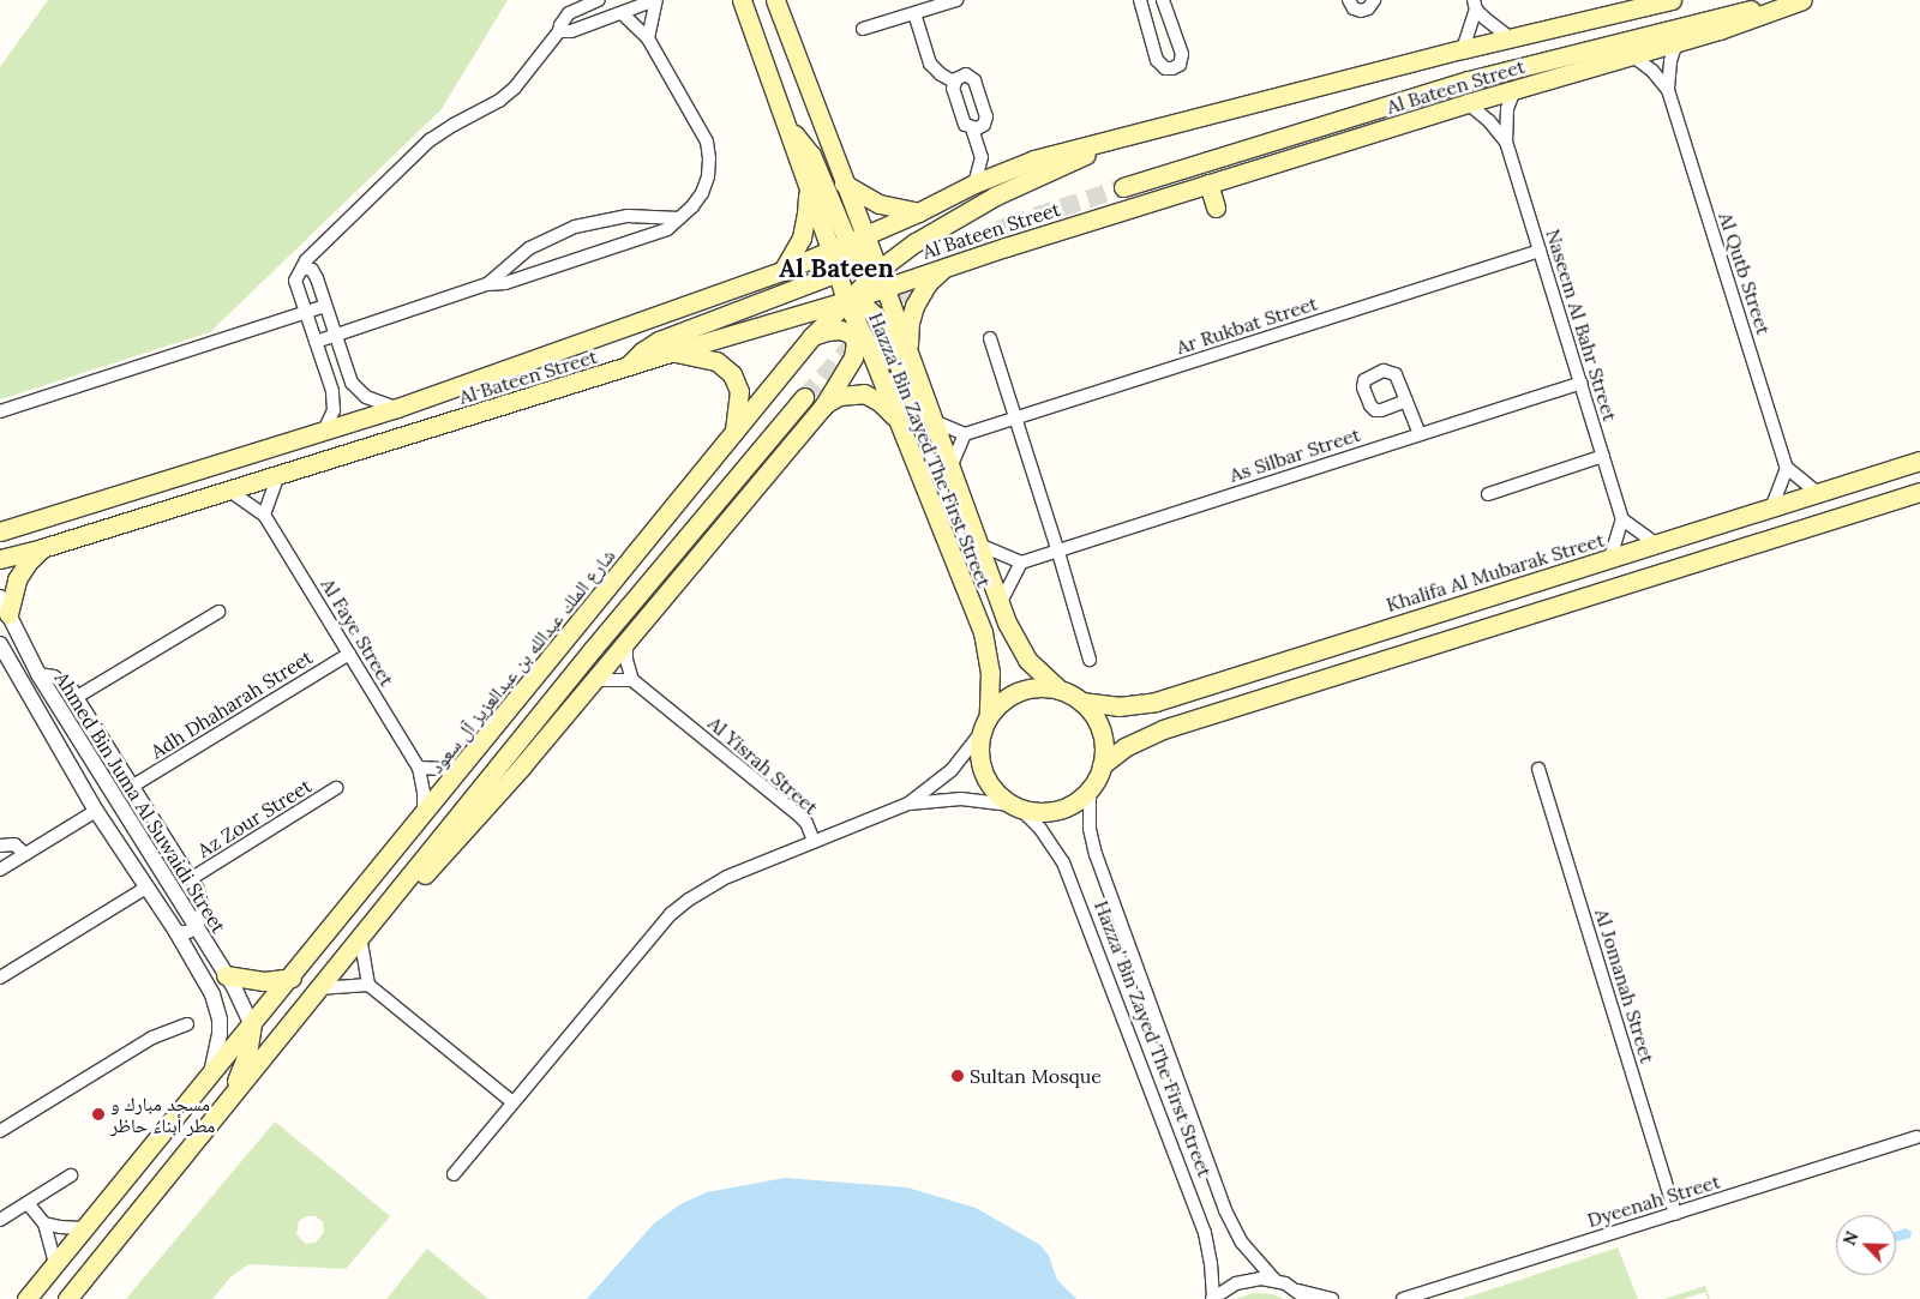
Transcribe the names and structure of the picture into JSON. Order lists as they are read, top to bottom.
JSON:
{
  "streets": {
    "main road": [
      "Al Bateen Street",
      "Hazza' Bin Zayed The First Street",
      "Khalifa Al Mubarak Street",
      "شارع الملك عبدالله بن عبدالعزيز آل سعود"
    ],
    "street": [
      "Al Qutb Street",
      "Ar Rukbat Street",
      "Naseem Al Bahr Street",
      "As Silbar Street",
      "Al Faye Street",
      "Adh Dhaharah Street",
      "Al Yisrah Street",
      "Ahmed Bin Juma Al Suwaidi Street",
      "Az Zour Street",
      "Al Jomanah Street",
      "Dyeenah Street"
    ]
  },
  "crossings": [
    ["Al Bateen Street", "Al Qutb Street"],
    ["Al Bateen Street", "Naseem Al Bahr Street"],
    ["Al Bateen Street", "Hazza' Bin Zayed The First Street"],
    ["Al Bateen Street", "Al Faye Street"],
    ["Al Bateen Street", "شارع الملك عبدالله بن عبدالعزيز آل سعود"],
    ["Ar Rukbat Street", "Naseem Al Bahr Street"],
    ["Naseem Al Bahr Street", "As Silbar Street"],
    ["Hazza' Bin Zayed The First Street", "Khalifa Al Mubarak Street"],
    ["Hazza' Bin Zayed The First Street", "شارع الملك عبدالله بن عبدالعزيز آل سعود"],
    ["Hazza' Bin Zayed The First Street", "Al Yisrah Street"],
    ["Khalifa Al Mubarak Street", "Al Yisrah Street"],
    ["Al Faye Street", "شارع الملك عبدالله بن عبدالعزيز آل سعود"],
    ["Al Faye Street", "Adh Dhaharah Street"],
    ["شارع الملك عبدالله بن عبدالعزيز آل سعود", "Ahmed Bin Juma Al Suwaidi Street"],
    ["Al Jomanah Street", "Dyeenah Street"]
  ],
  "districts": ["Al Bateen"],
  "places": ["Sultan Mosque", "مسجد مبارك و مطر أبناء حاظر"],
  "north": "top left"
}
